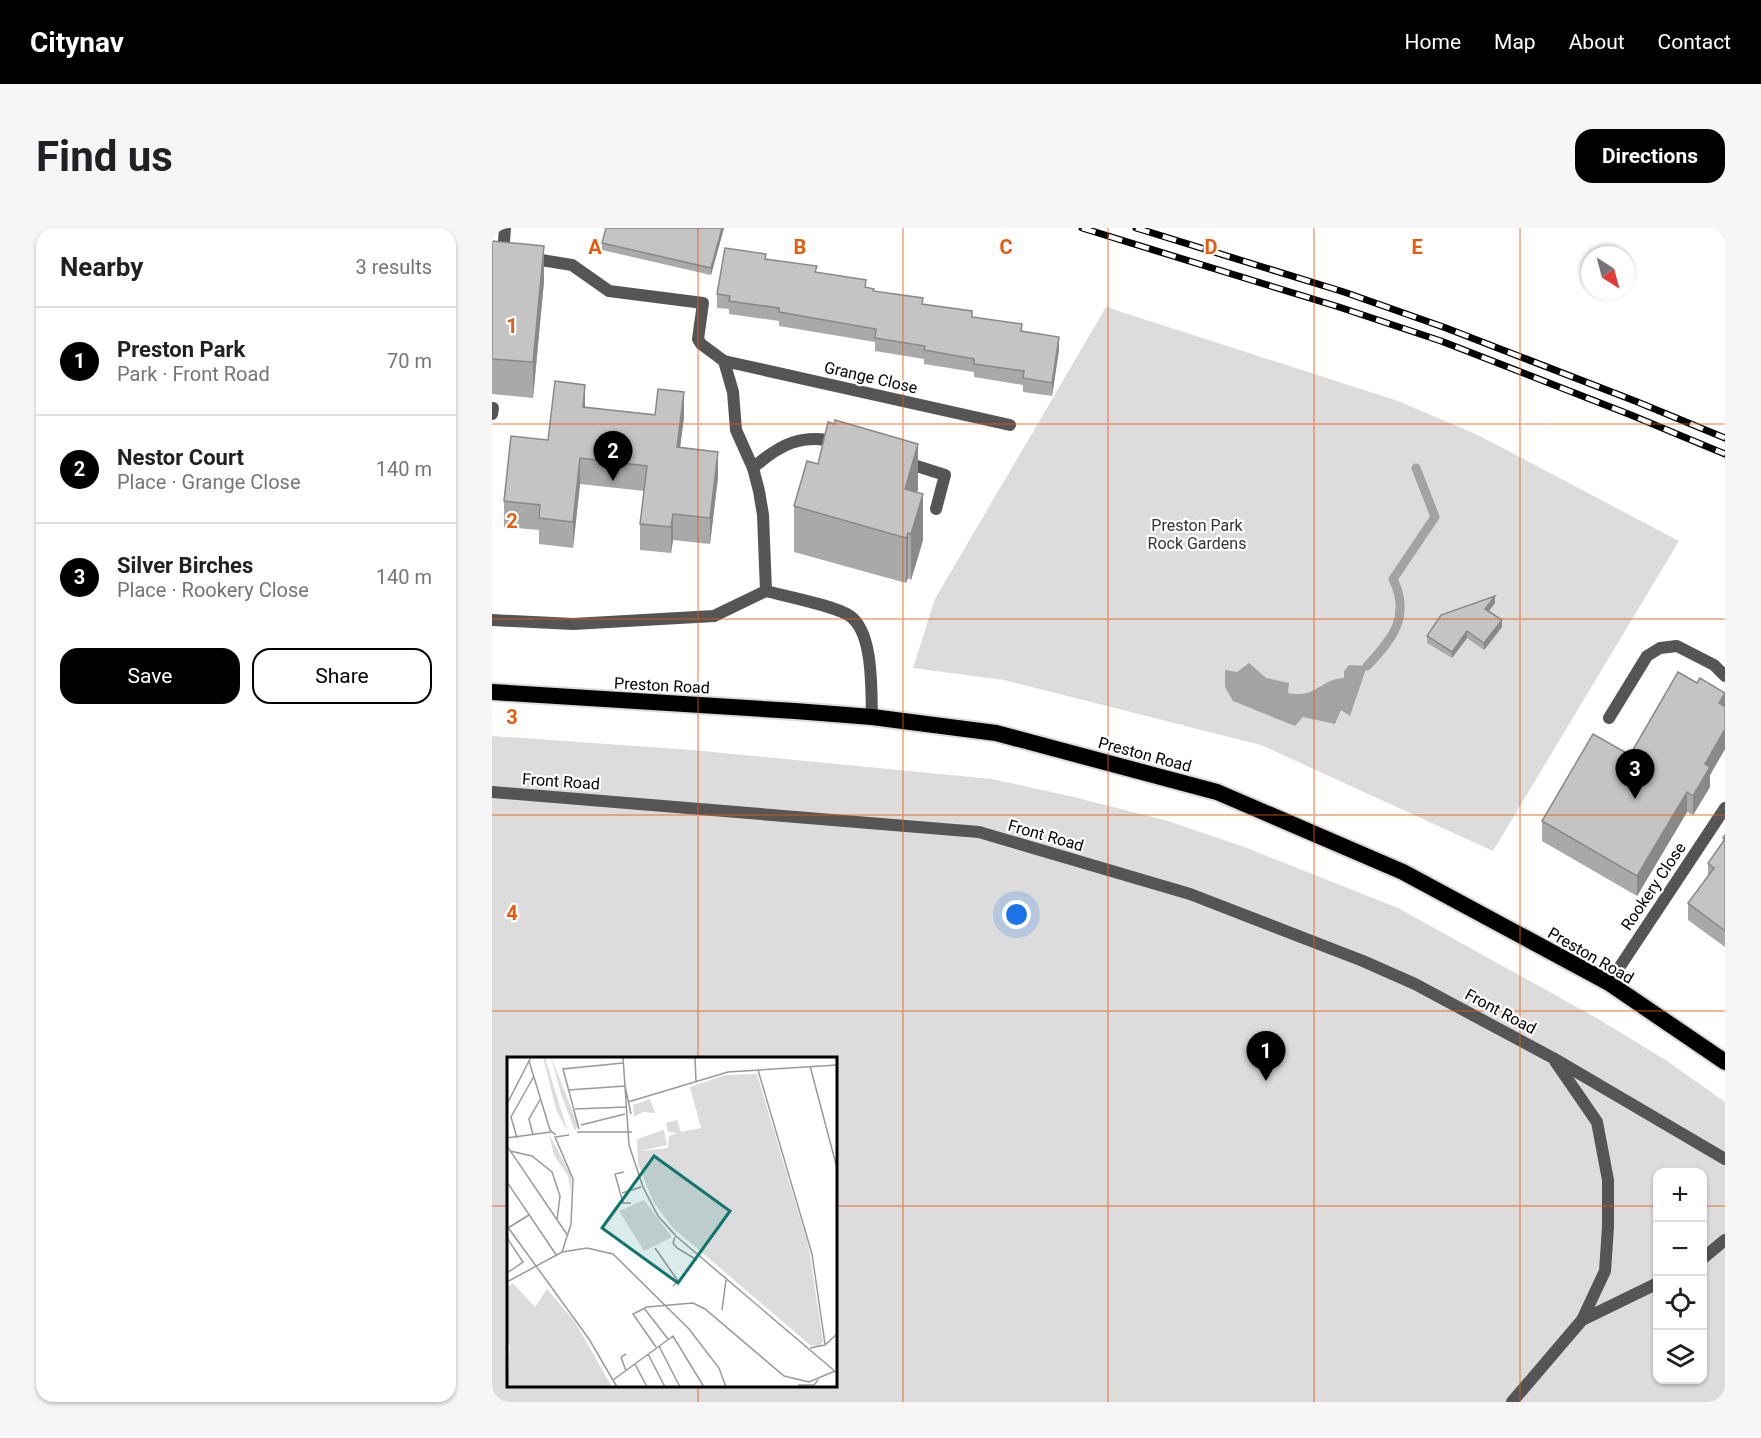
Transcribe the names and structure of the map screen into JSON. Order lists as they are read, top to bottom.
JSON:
{
  "streets": {
    "highway": ["Preston Road"],
    "street": ["Grange Close", "Front Road", "Rookery Close"]
  },
  "crossings": [
    ["Preston Road", "Rookery Close"]
  ],
  "parks": ["Preston Park Rock Gardens"],
  "north": "bottom right",
  "page": {
    "header": "Citynav",
    "nav": [
      "Home",
      "Map",
      "About",
      "Contact"
    ],
    "buttons": [
      "Directions",
      ["Save", "Share"]
    ],
    "title": "Find us",
    "heading": ["Nearby", "3 results"],
    "list": [
      {
        "mark": "1",
        "name": "Preston Park",
        "note": "Park · Front Road",
        "value": "70 m"
      },
      {
        "mark": "2",
        "name": "Nestor Court",
        "note": "Place · Grange Close",
        "value": "140 m"
      },
      {
        "mark": "3",
        "name": "Silver Birches",
        "note": "Place · Rookery Close",
        "value": "140 m"
      }
    ],
    "pins": ["2", "3", "1"],
    "map_buttons": ["+", "−"]
  },
  "grid": {
    "columns": [
      "A",
      "B",
      "C",
      "D",
      "E"
    ],
    "rows": [
      "1",
      "2",
      "3",
      "4"
    ]
  }
}
